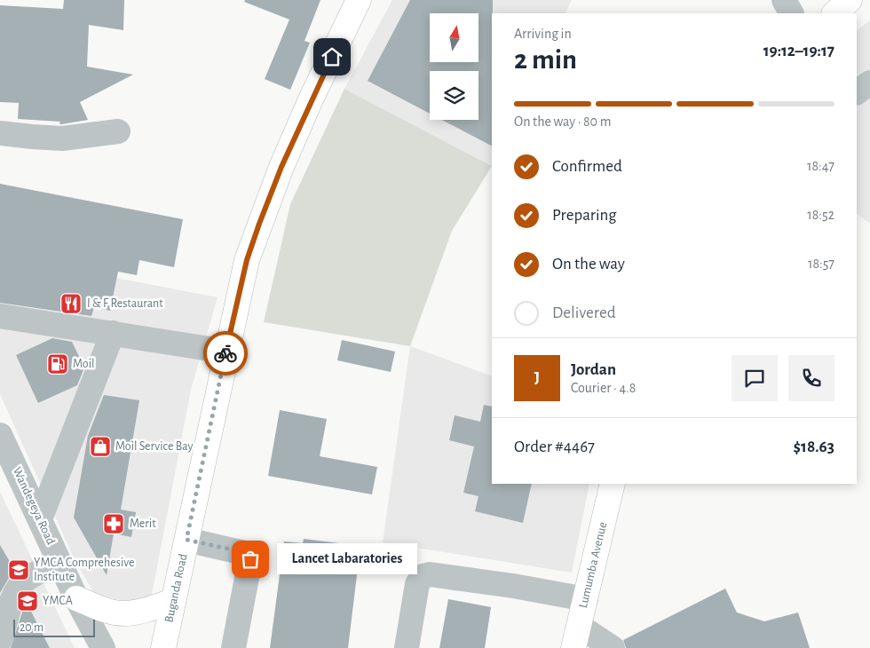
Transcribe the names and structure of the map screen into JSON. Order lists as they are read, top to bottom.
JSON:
{
  "streets": {
    "main road": ["Lumumba Avenue", "Buganda Road"],
    "street": ["Wandegeya Road"]
  },
  "places": {
    "restaurant": ["I & F Restaurant"],
    "fuel station": ["Moil"],
    "shop": ["Moil Service Bay"],
    "pharmacy": ["Merit"],
    "other": ["Lancet Labaratories"],
    "school or university": ["YMCA Comprehesive Institute", "YMCA"]
  },
  "scale_bar": "20 m",
  "north": "top",
  "page": {
    "heading": ["2 min", "Arriving in", "19:12–19:17"],
    "panel": [
      "Jordan",
      "Courier · 4.8",
      "Order #4467",
      "$18.63"
    ],
    "bar": "On the way · 80 m",
    "list": [
      ["Confirmed", "18:47"],
      ["Preparing", "18:52"],
      ["On the way", "18:57"],
      "Delivered"
    ],
    "round": "J",
    "bubble": "Lancet Labaratories",
    "scale": "20 m"
  }
}
